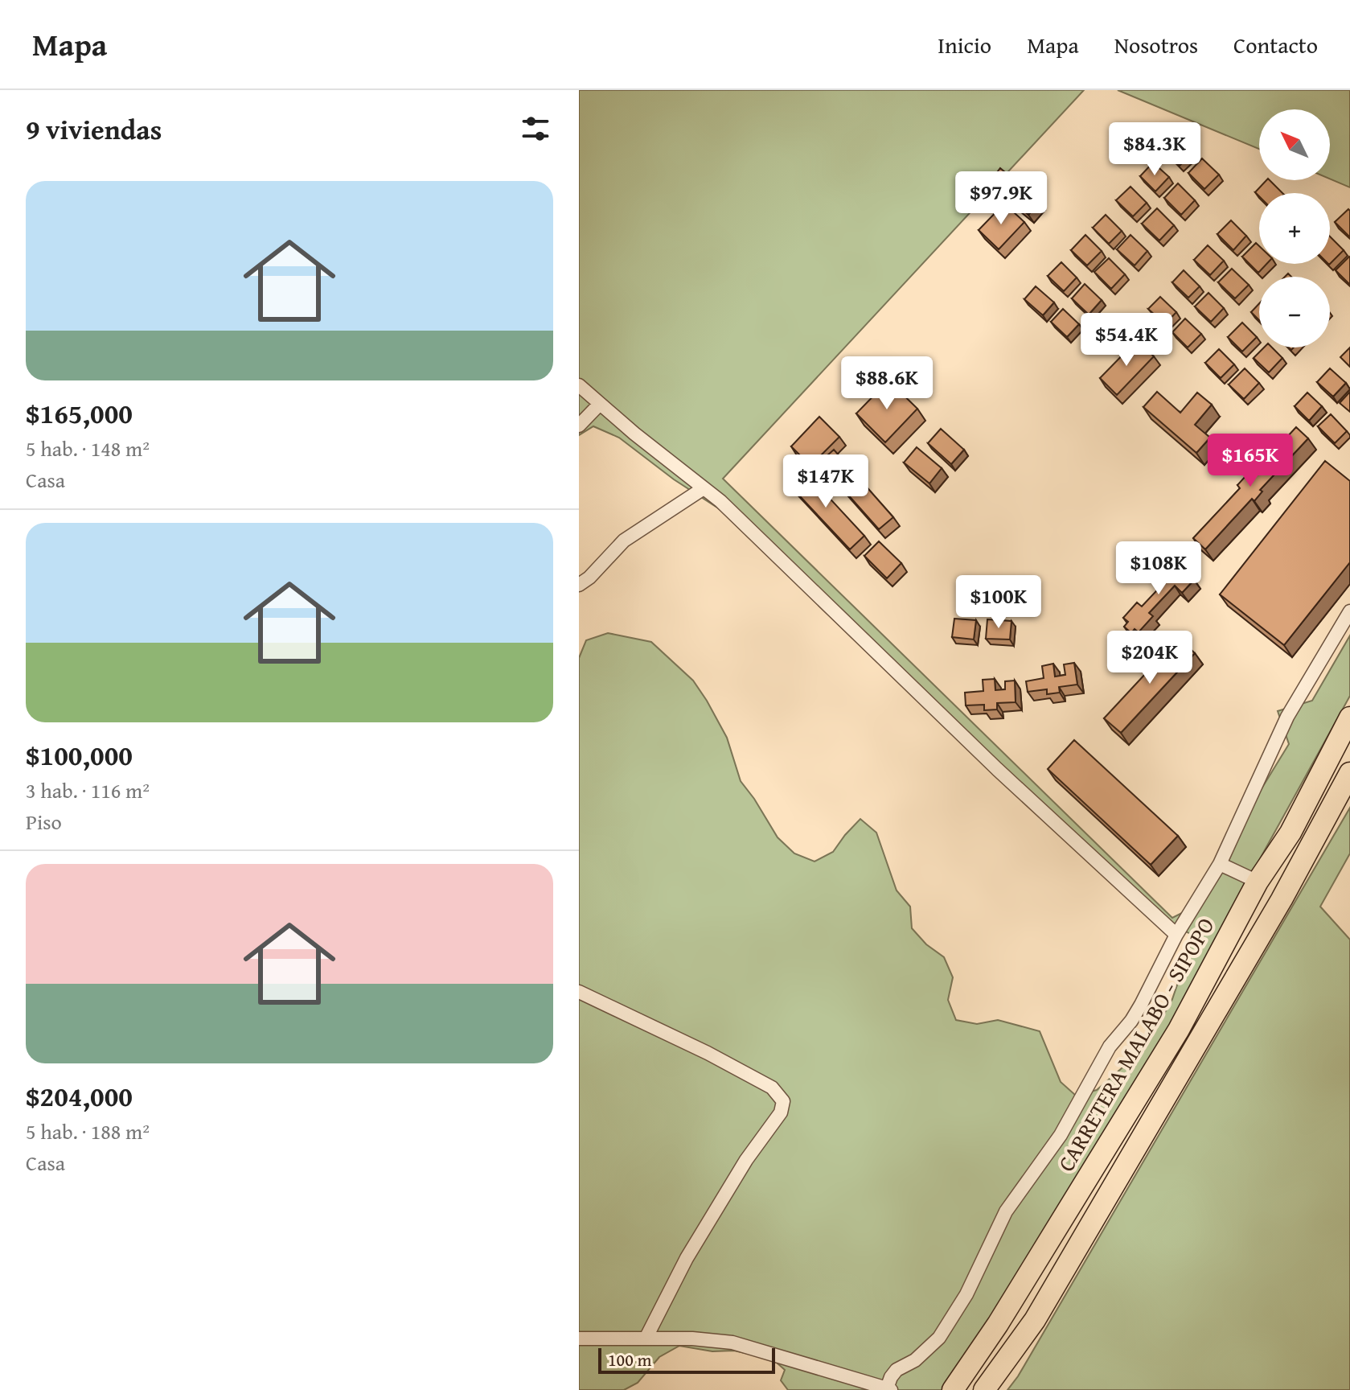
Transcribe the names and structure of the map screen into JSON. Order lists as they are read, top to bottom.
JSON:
{
  "streets": {
    "highway": ["CARRETERA MALABO - SIPOPO"]
  },
  "scale_bar": "100 m",
  "north": "top left",
  "page": {
    "header": "Mapa",
    "nav": [
      "Inicio",
      "Mapa",
      "Nosotros",
      "Contacto"
    ],
    "heading": "9 viviendas",
    "map_buttons": ["+", "−"],
    "price": [
      "$84.3K",
      "$97.9K",
      "$54.4K",
      "$88.6K",
      "$165K",
      "$147K",
      "$108K",
      "$100K",
      "$204K"
    ],
    "list": [
      {
        "name": "$165,000",
        "note": "5 hab. · 148 m² · Casa"
      },
      {
        "name": "$100,000",
        "note": "3 hab. · 116 m² · Piso"
      },
      {
        "name": "$204,000",
        "note": "5 hab. · 188 m² · Casa"
      }
    ],
    "scale": "100 m"
  }
}
